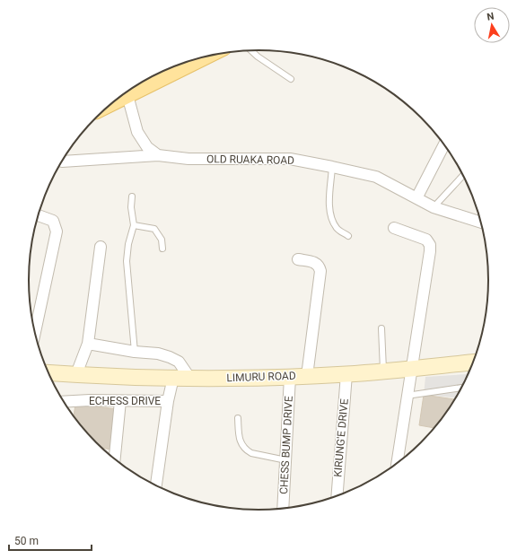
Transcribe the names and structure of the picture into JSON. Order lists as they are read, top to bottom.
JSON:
{
  "streets": {
    "main road": ["LIMURU ROAD"],
    "street": [
      "OLD RUAKA ROAD",
      "ECHESS DRIVE",
      "KIRUNG'E DRIVE",
      "CHESS BUMP DRIVE"
    ]
  },
  "crossings": [
    ["LIMURU ROAD", "ECHESS DRIVE"],
    ["LIMURU ROAD", "KIRUNG'E DRIVE"],
    ["LIMURU ROAD", "CHESS BUMP DRIVE"]
  ],
  "scale_bar": "50 m",
  "north": "top"
}
